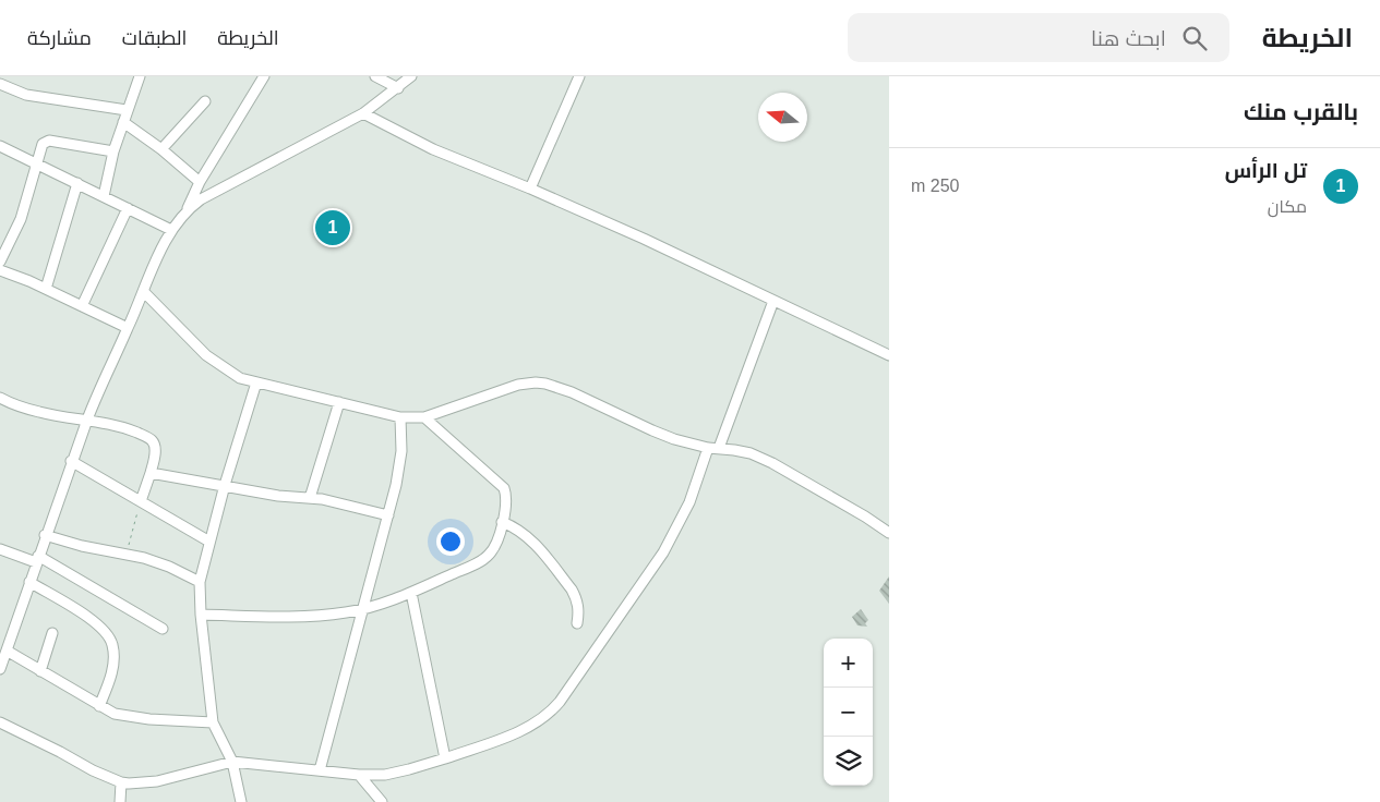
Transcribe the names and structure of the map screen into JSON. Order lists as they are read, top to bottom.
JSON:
{
  "north": "left",
  "page": {
    "header": "الخريطة",
    "search": "ابحث هنا",
    "nav": ["الخريطة", "الطبقات", "مشاركة"],
    "heading": "بالقرب منك",
    "list": [
      {
        "mark": "1",
        "name": "تل الرأس",
        "note": "مكان",
        "value": "250 m"
      }
    ],
    "pins": "1",
    "map_buttons": ["+", "−"]
  }
}
